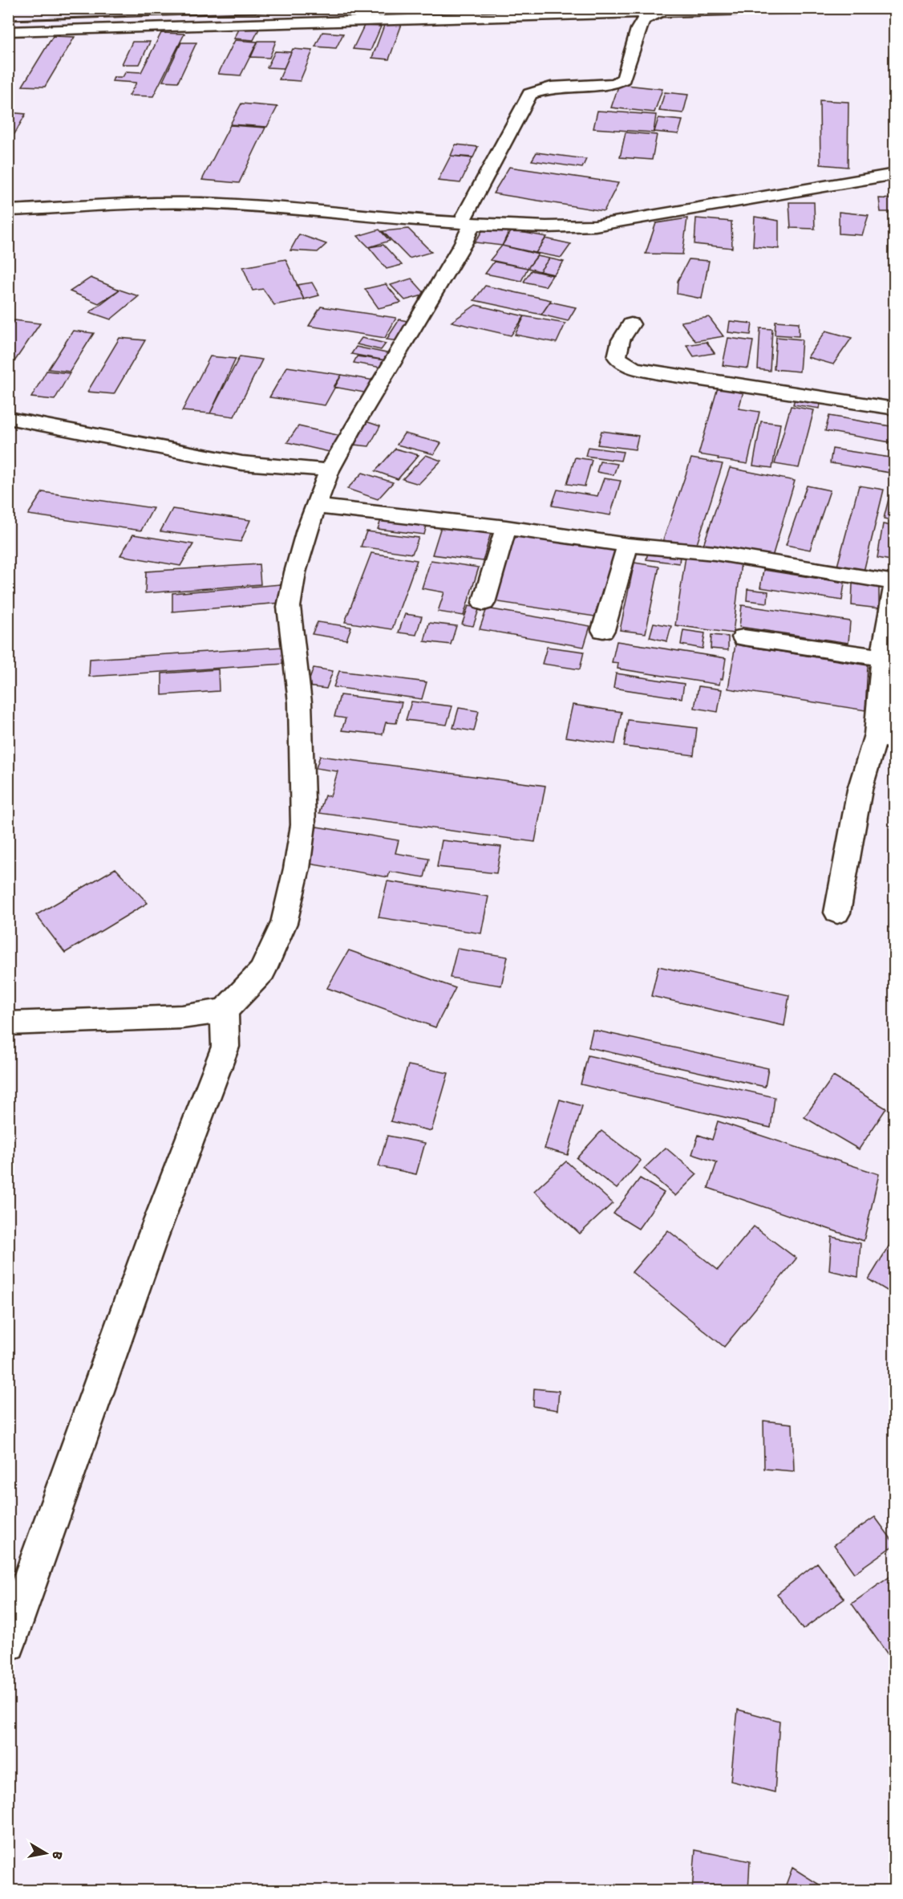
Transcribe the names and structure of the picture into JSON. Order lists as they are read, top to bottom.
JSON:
{
  "north": "right"
}
